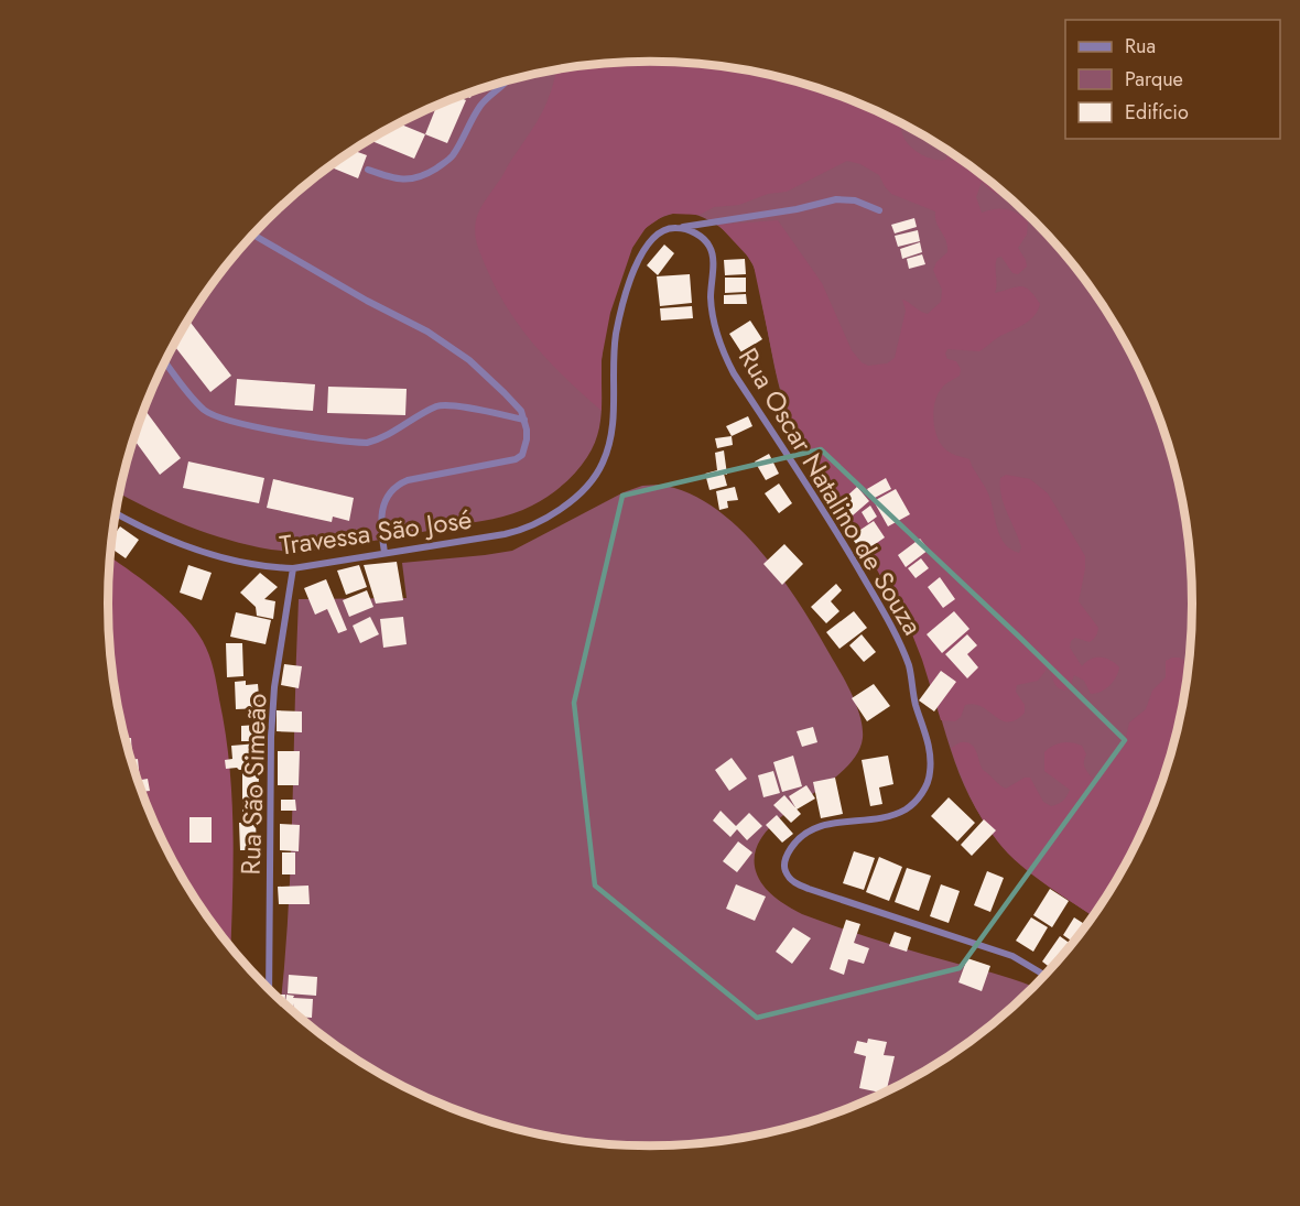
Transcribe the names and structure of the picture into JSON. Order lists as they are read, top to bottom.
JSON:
{
  "streets": {
    "street": ["Rua Oscar Natalino de Souza", "Travessa São José", "Rua São Simeão"]
  },
  "crossings": [
    ["Rua Oscar Natalino de Souza", "Travessa São José"],
    ["Travessa São José", "Rua São Simeão"]
  ],
  "legend": ["Rua", "Parque", "Edifício"]
}
